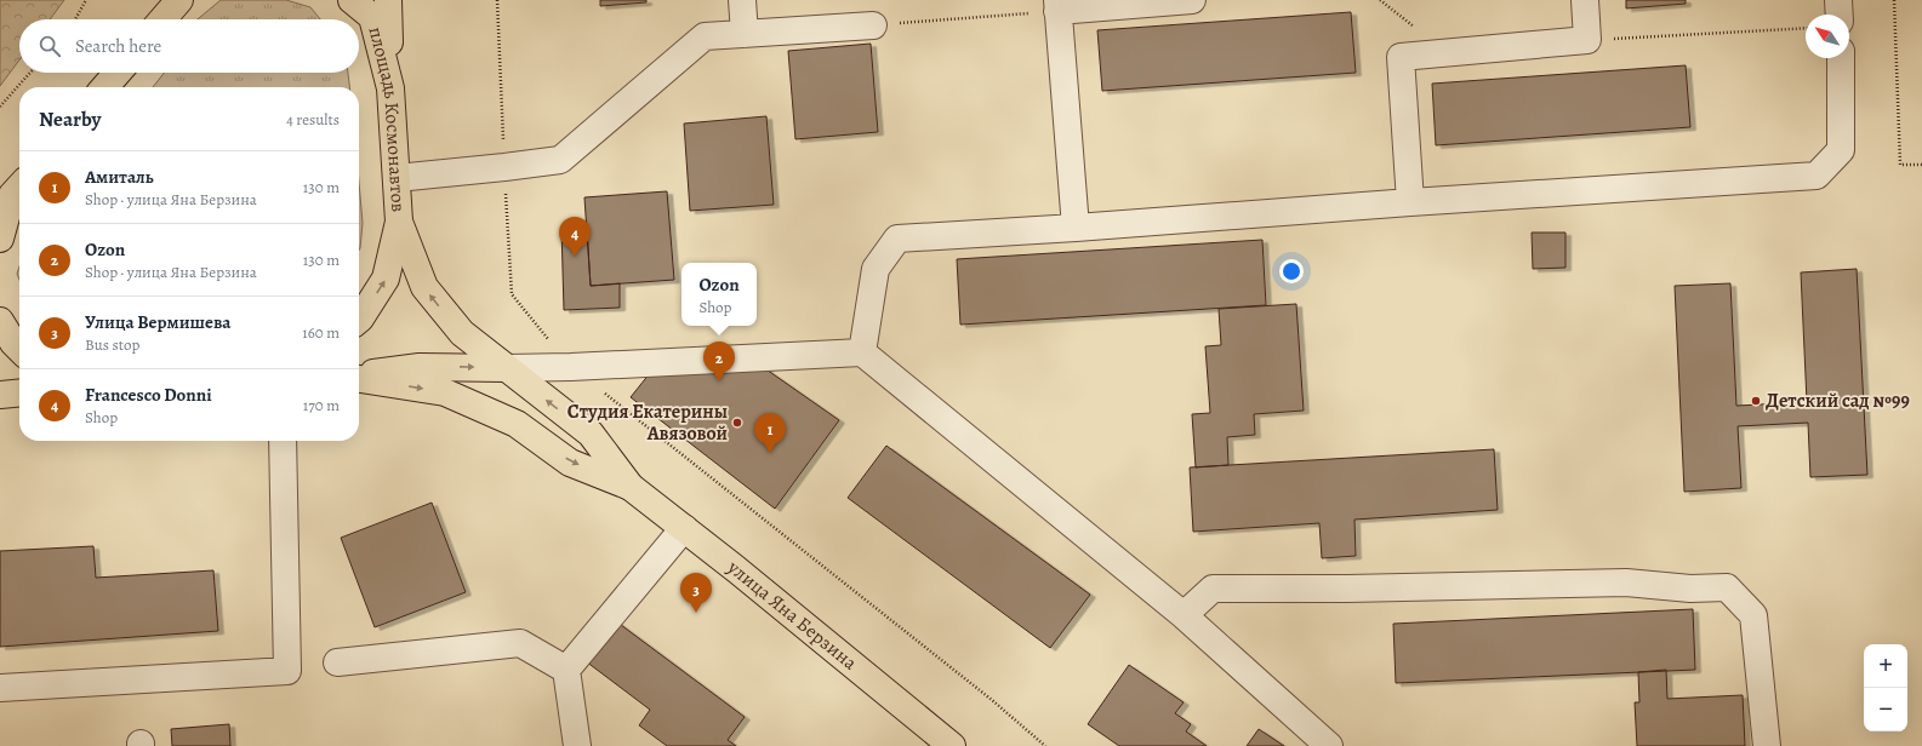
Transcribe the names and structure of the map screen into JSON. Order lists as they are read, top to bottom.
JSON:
{
  "streets": {
    "main road": ["площадь Космонавтов", "улица Яна Берзина"]
  },
  "places": ["Детский сад №99", "Студия Екатерины Авязовой"],
  "north": "top left",
  "page": {
    "search": "Search here",
    "heading": ["Nearby", "4 results"],
    "list": [
      {
        "mark": "1",
        "name": "Амиталь",
        "note": "Shop · улица Яна Берзина",
        "value": "130 m"
      },
      {
        "mark": "2",
        "name": "Ozon",
        "note": "Shop · улица Яна Берзина",
        "value": "130 m"
      },
      {
        "mark": "3",
        "name": "Улица Вермишева",
        "note": "Bus stop",
        "value": "160 m"
      },
      {
        "mark": "4",
        "name": "Francesco Donni",
        "note": "Shop",
        "value": "170 m"
      }
    ],
    "pins": [
      "4",
      "2",
      "1",
      "3"
    ],
    "popup": ["Ozon", "Shop"],
    "map_buttons": ["+", "−"]
  }
}
